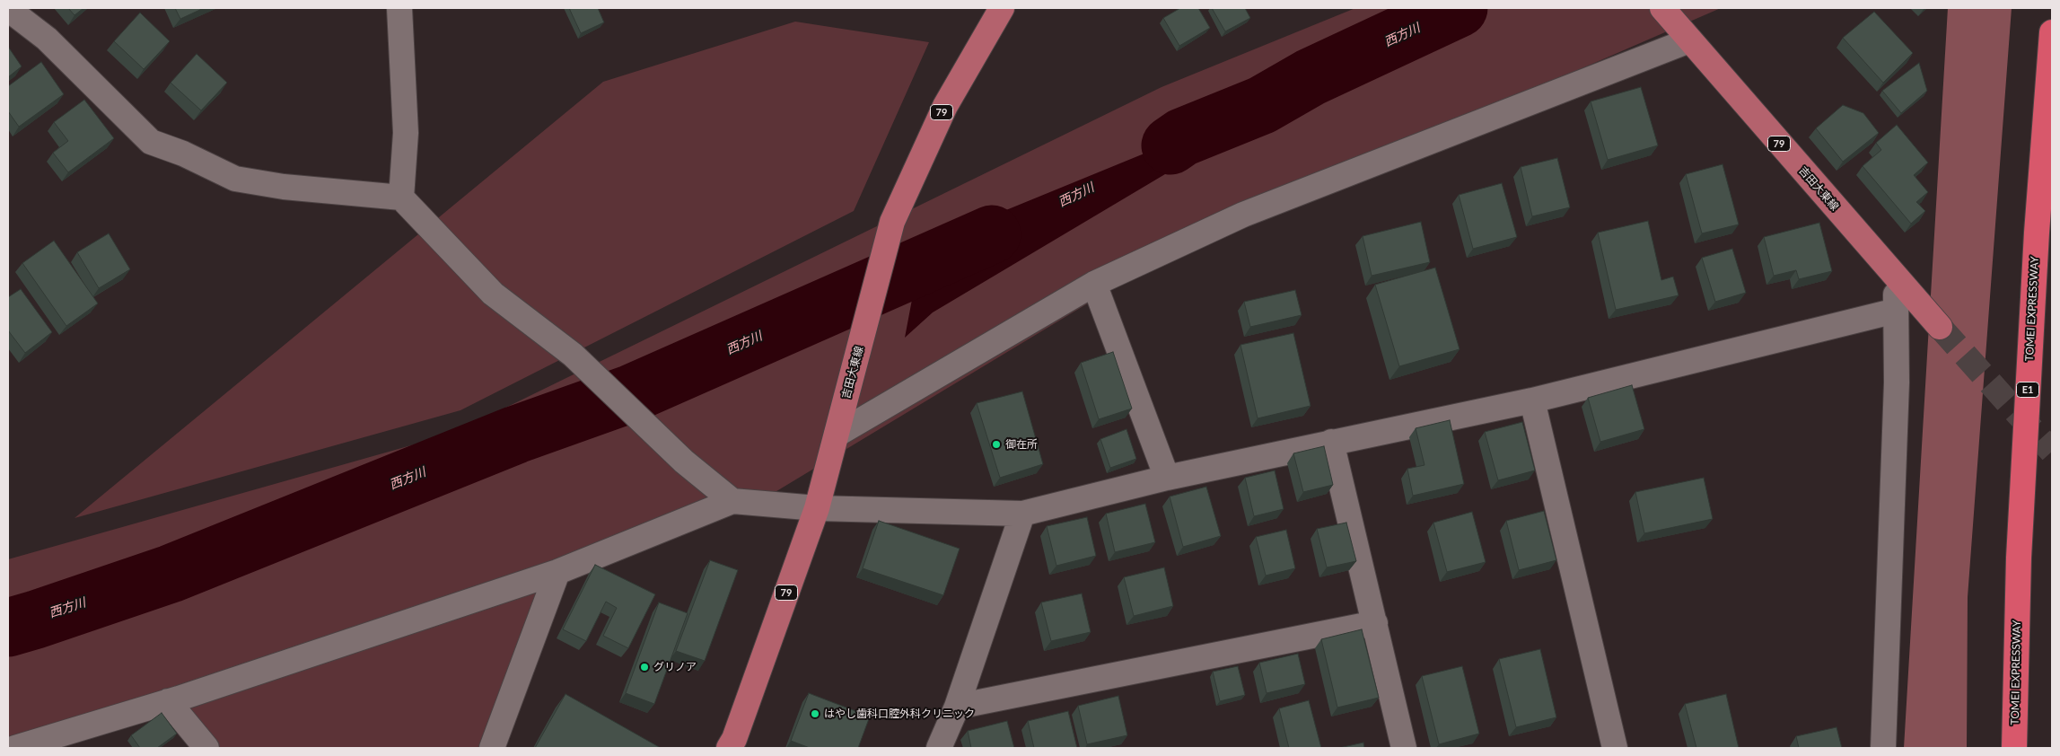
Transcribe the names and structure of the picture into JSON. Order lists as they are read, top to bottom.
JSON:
{
  "streets": {
    "highway": ["TOMEI EXPRESSWAY", "E1"],
    "main road": ["79", "吉田大東線"]
  },
  "water": ["西方川"],
  "places": ["御在所", "グリノア", "はやし歯科口腔外科クリニック"]
}
